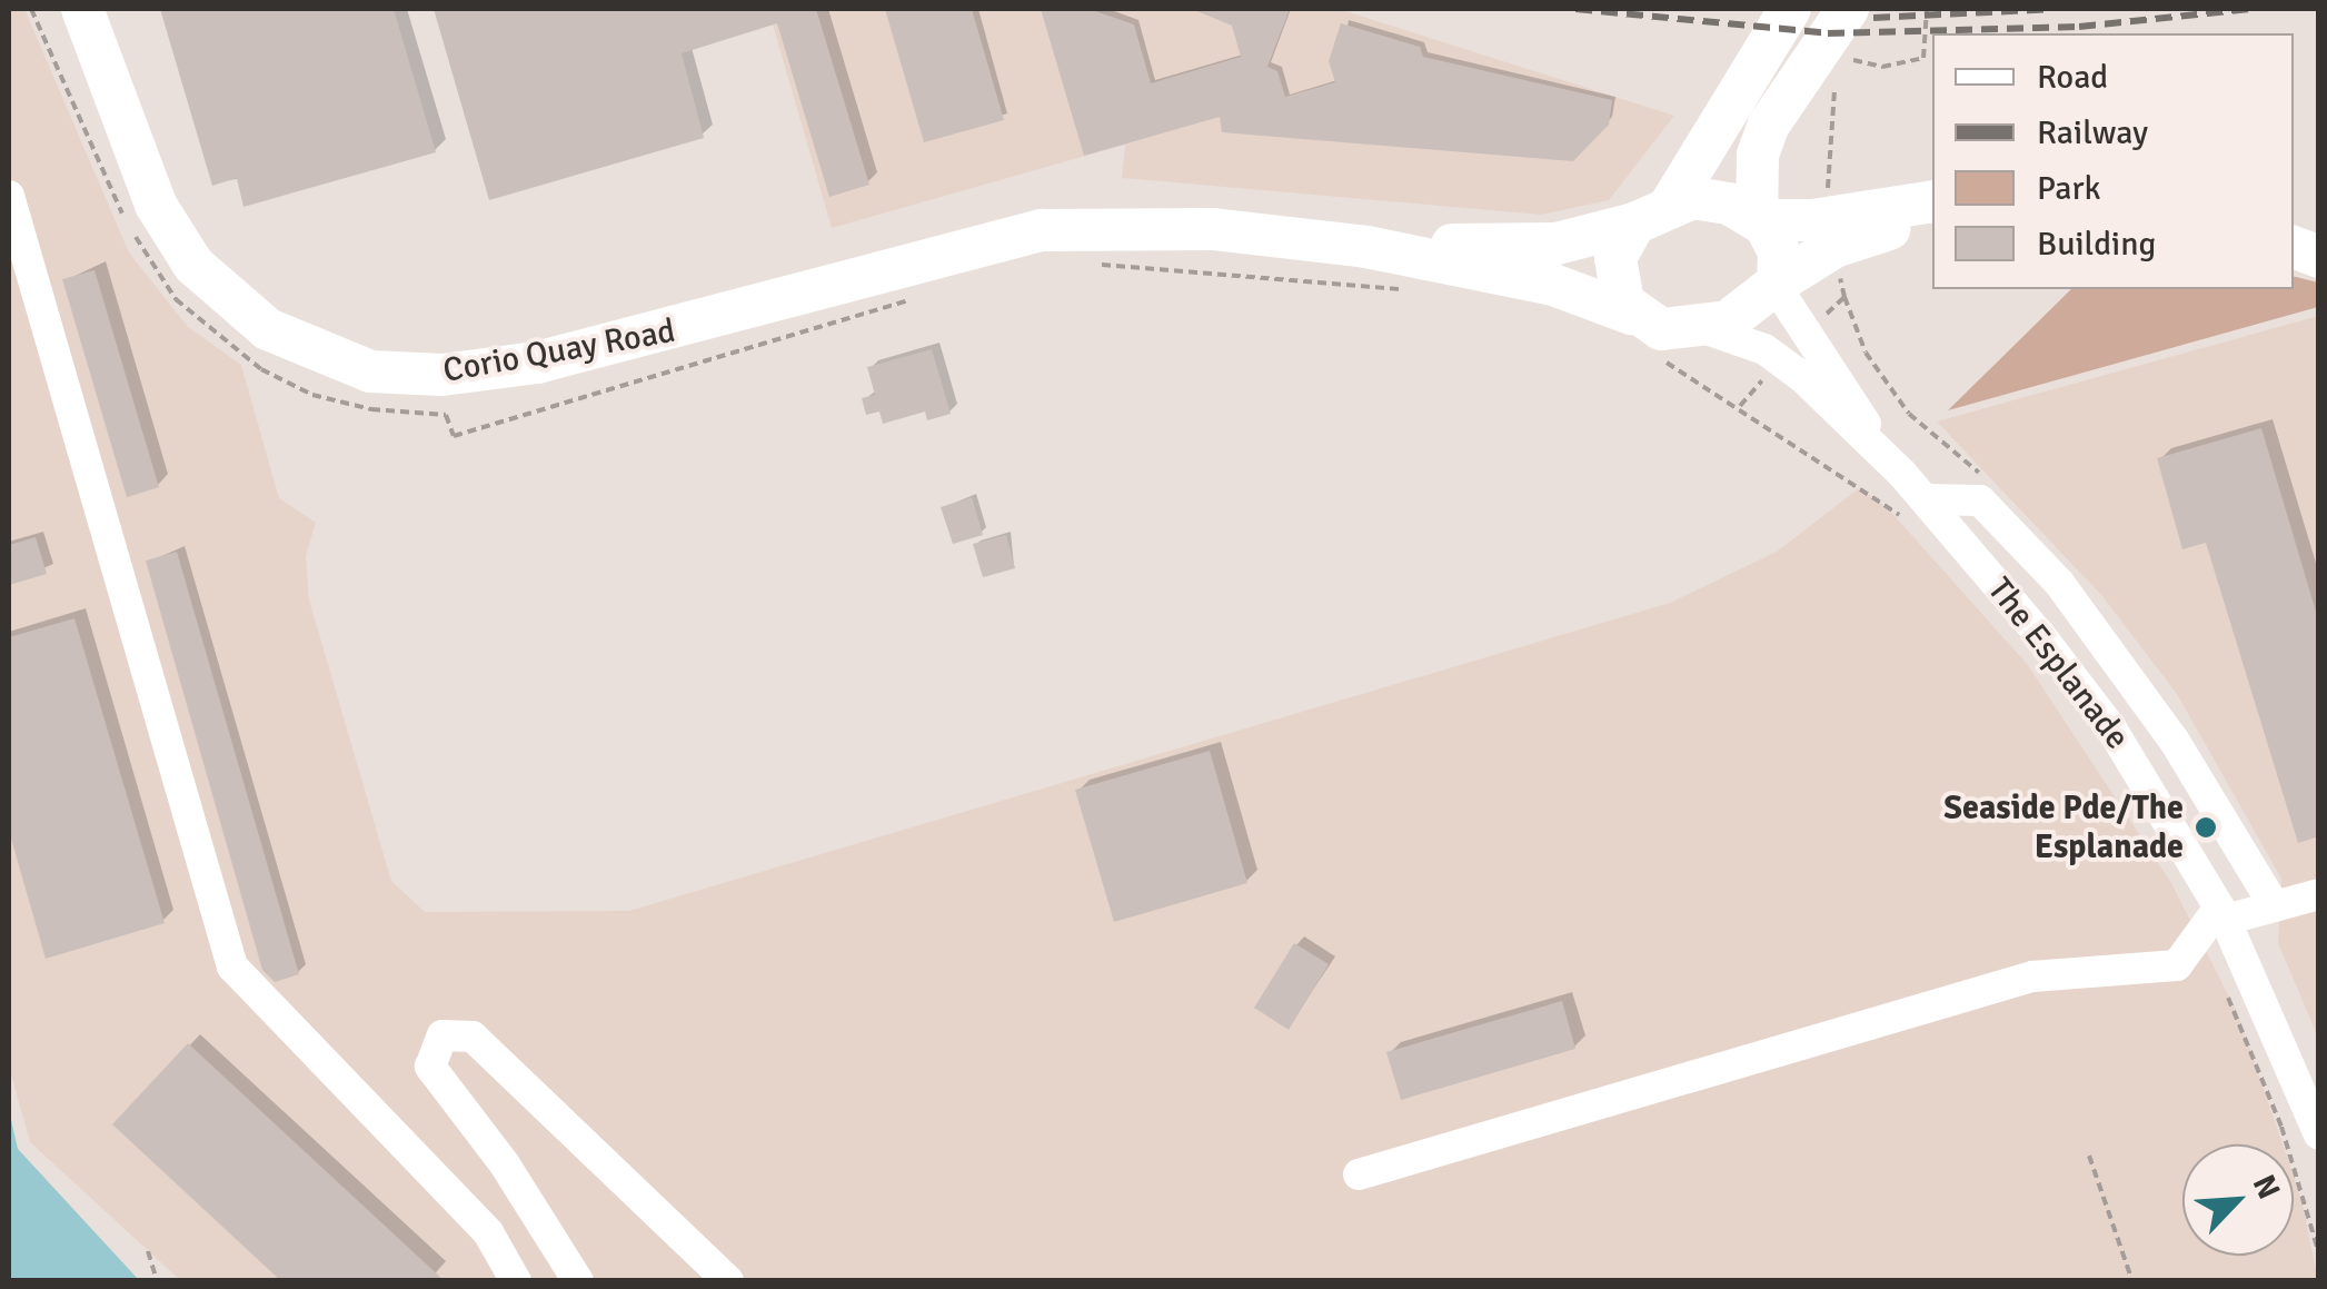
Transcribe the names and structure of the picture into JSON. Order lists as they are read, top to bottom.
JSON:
{
  "streets": {
    "main road": ["Corio Quay Road"],
    "street": ["The Esplanade"]
  },
  "crossings": [
    ["Corio Quay Road", "The Esplanade"]
  ],
  "places": ["Seaside Pde/The Esplanade"],
  "legend": [
    "Road",
    "Railway",
    "Park",
    "Building"
  ],
  "north": "top right"
}
